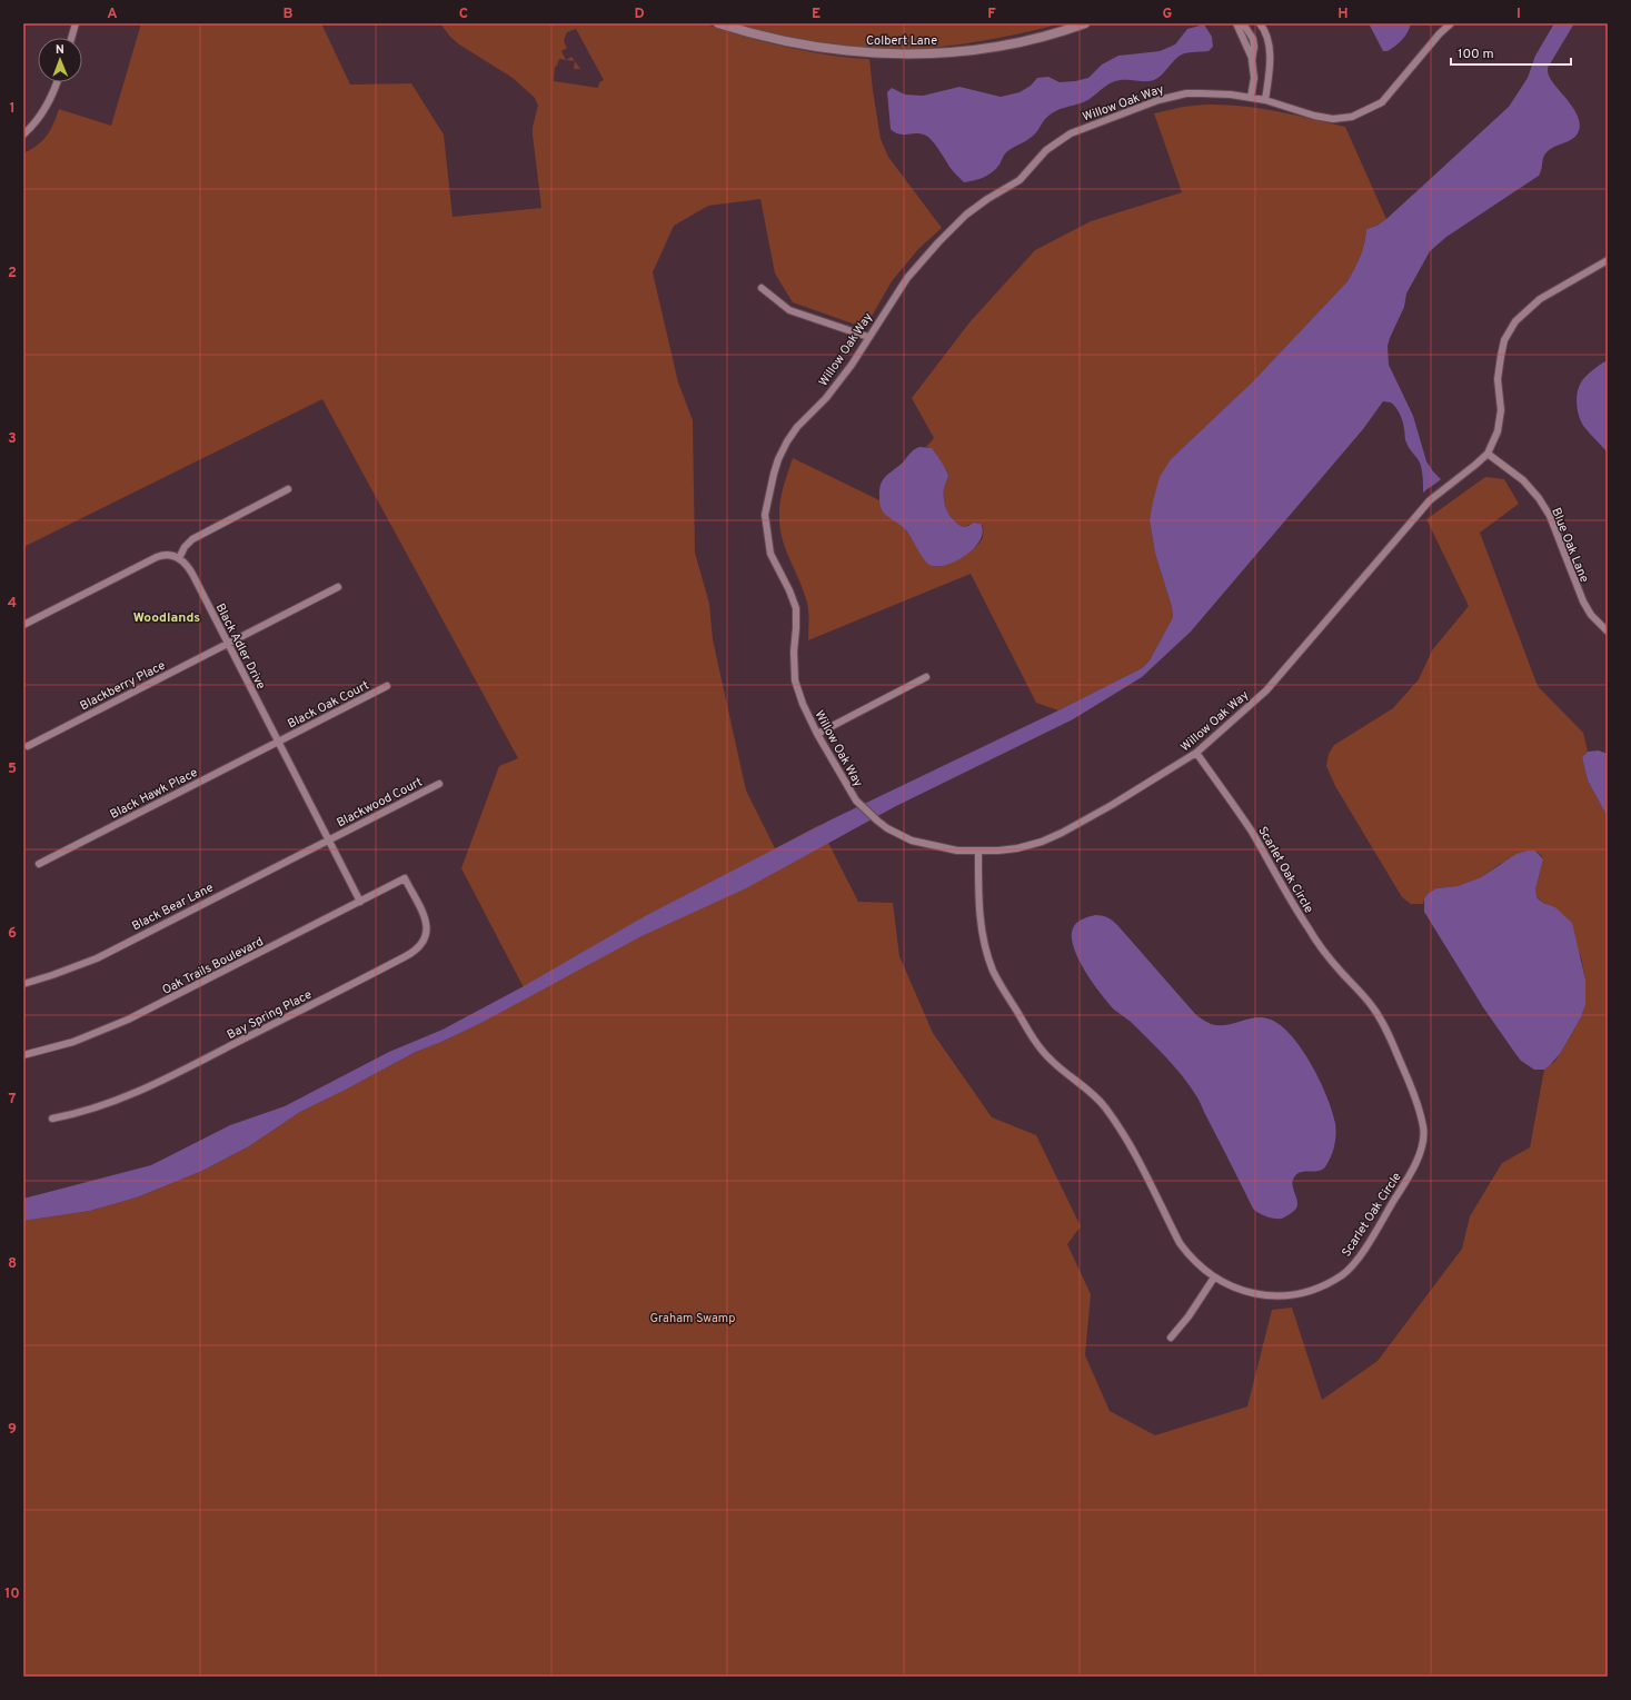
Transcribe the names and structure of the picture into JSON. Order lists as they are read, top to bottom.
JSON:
{
  "streets": {
    "street": [
      "Colbert Lane",
      "Willow Oak Way",
      "Blue Oak Lane",
      "Black Adler Drive",
      "Blackberry Place",
      "Black Oak Court",
      "Black Hawk Place",
      "Blackwood Court",
      "Scarlet Oak Circle",
      "Black Bear Lane",
      "Oak Trails Boulevard",
      "Bay Spring Place"
    ]
  },
  "crossings": [
    ["Willow Oak Way", "Blue Oak Lane"],
    ["Willow Oak Way", "Scarlet Oak Circle"],
    ["Black Adler Drive", "Blackberry Place"],
    ["Black Adler Drive", "Black Oak Court"],
    ["Black Adler Drive", "Black Hawk Place"],
    ["Black Adler Drive", "Blackwood Court"],
    ["Black Adler Drive", "Black Bear Lane"],
    ["Black Adler Drive", "Oak Trails Boulevard"],
    ["Black Oak Court", "Black Hawk Place"],
    ["Blackwood Court", "Black Bear Lane"],
    ["Oak Trails Boulevard", "Bay Spring Place"]
  ],
  "districts": ["Woodlands"],
  "parks": ["Graham Swamp"],
  "scale_bar": "100 m",
  "north": "top",
  "grid": {
    "columns": [
      "A",
      "B",
      "C",
      "D",
      "E",
      "F",
      "G",
      "H",
      "I"
    ],
    "rows": [
      "1",
      "2",
      "3",
      "4",
      "5",
      "6",
      "7",
      "8",
      "9",
      "10"
    ]
  }
}
